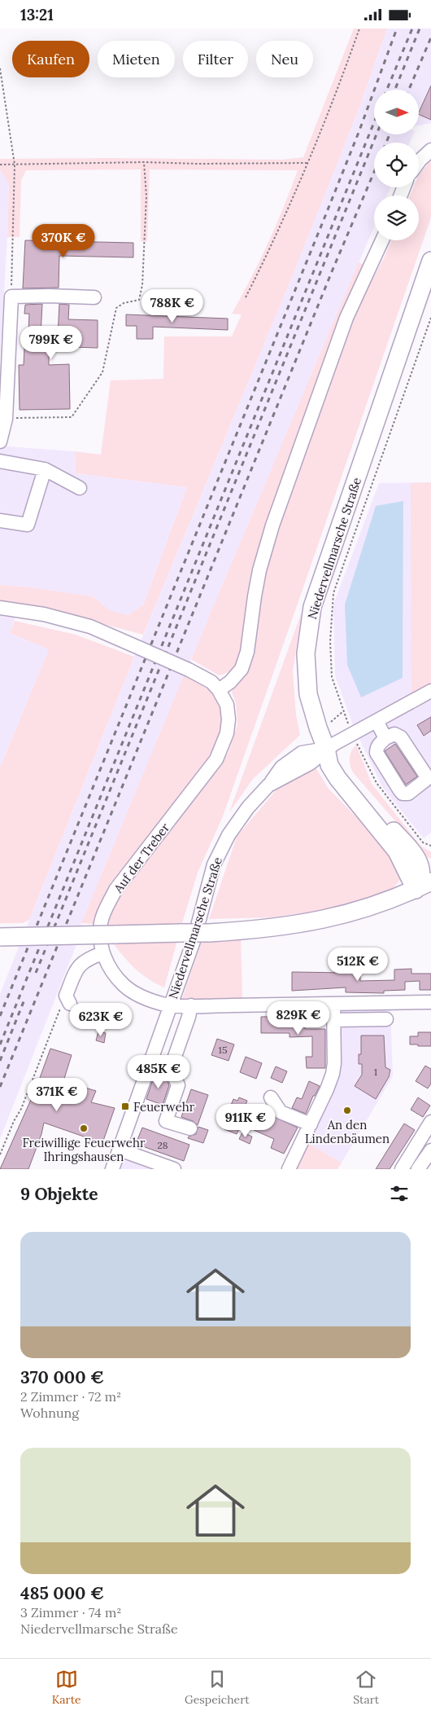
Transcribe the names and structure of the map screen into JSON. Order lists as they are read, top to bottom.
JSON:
{
  "streets": {
    "main road": ["Niedervellmarsche Straße"],
    "street": ["Auf der Treber"]
  },
  "crossings": [
    ["Niedervellmarsche Straße", "Auf der Treber"]
  ],
  "places": {
    "transit": ["Feuerwehr"],
    "other": ["An den Lindenbäumen", "Freiwillige Feuerwehr Ihringshausen"]
  },
  "house_numbers": ["15", "1", "28"],
  "north": "right",
  "page": {
    "status": "13:21",
    "chip": [
      "Kaufen",
      "Mieten",
      "Filter",
      "Neu"
    ],
    "price": [
      "370K €",
      "788K €",
      "799K €",
      "512K €",
      "829K €",
      "623K €",
      "485K €",
      "371K €",
      "911K €"
    ],
    "heading": "9 Objekte",
    "list": [
      {
        "name": "370 000 €",
        "note": "2 Zimmer · 72 m² · Wohnung"
      },
      {
        "name": "485 000 €",
        "note": "3 Zimmer · 74 m² · Niedervellmarsche Straße"
      }
    ],
    "tabs": ["Karte", "Gespeichert", "Start"]
  }
}
